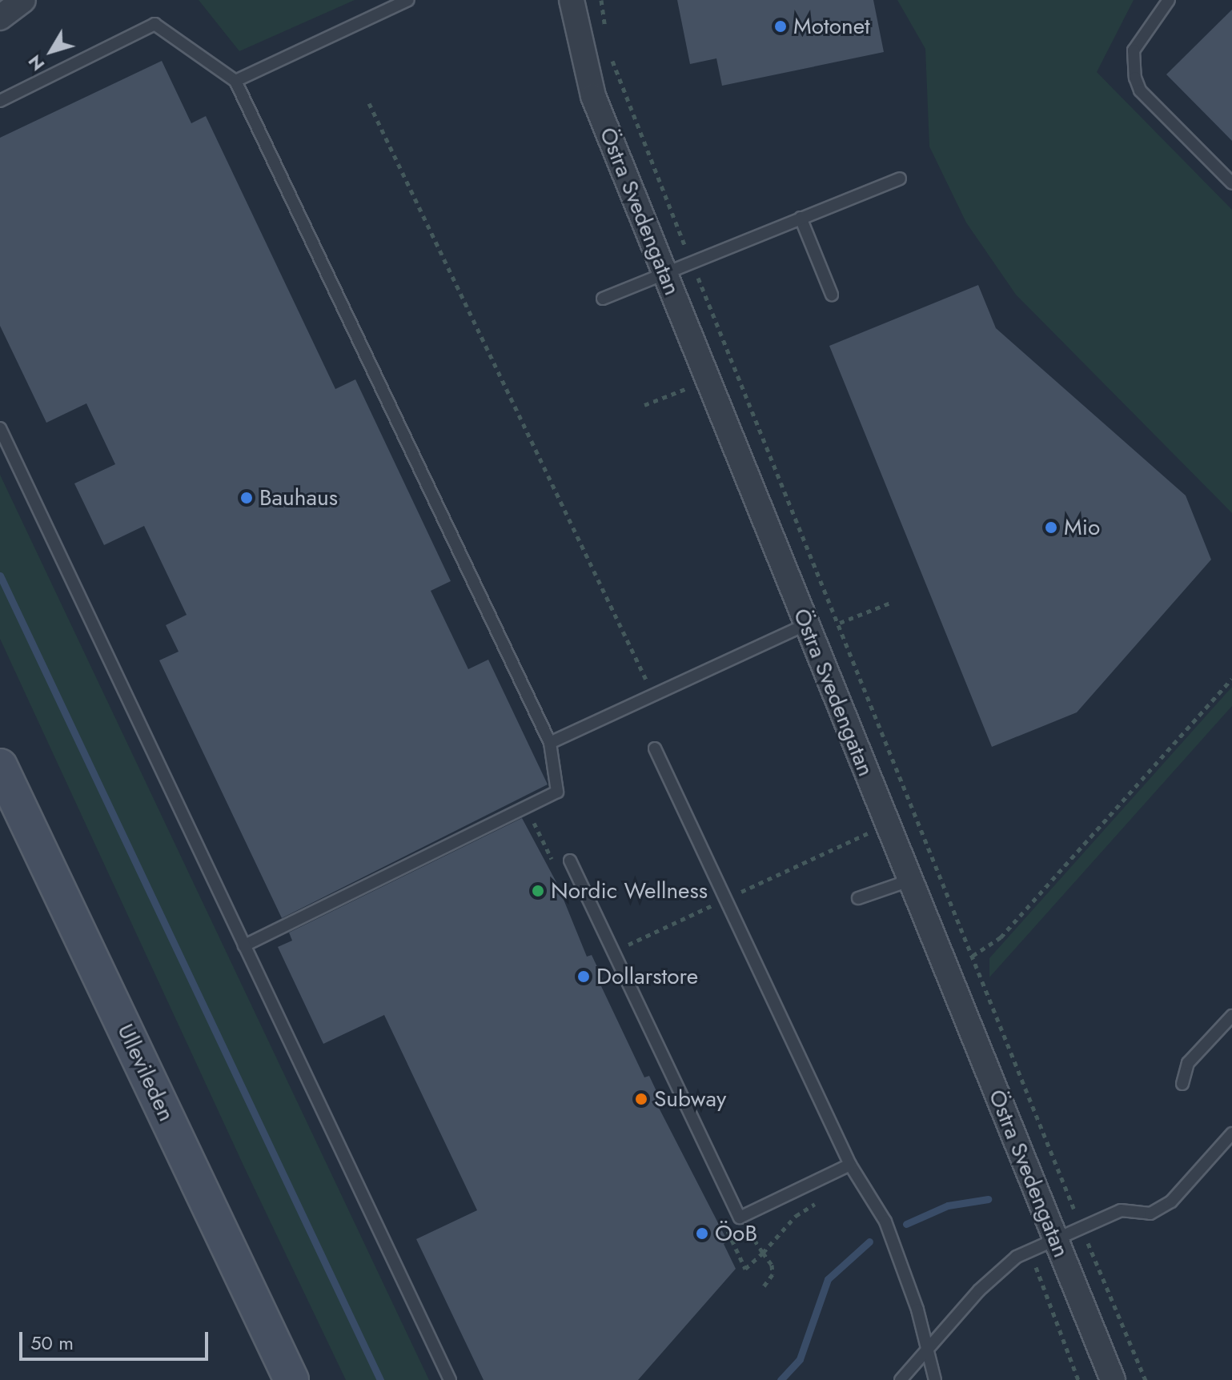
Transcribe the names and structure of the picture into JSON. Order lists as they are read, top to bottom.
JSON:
{
  "streets": {
    "main road": ["Ullevileden"],
    "street": ["Östra Svedengatan"]
  },
  "places": [
    "Motonet",
    "Bauhaus",
    "Mio",
    "Nordic Wellness",
    "Dollarstore",
    "Subway",
    "ÖoB"
  ],
  "scale_bar": "50 m",
  "north": "bottom left"
}
